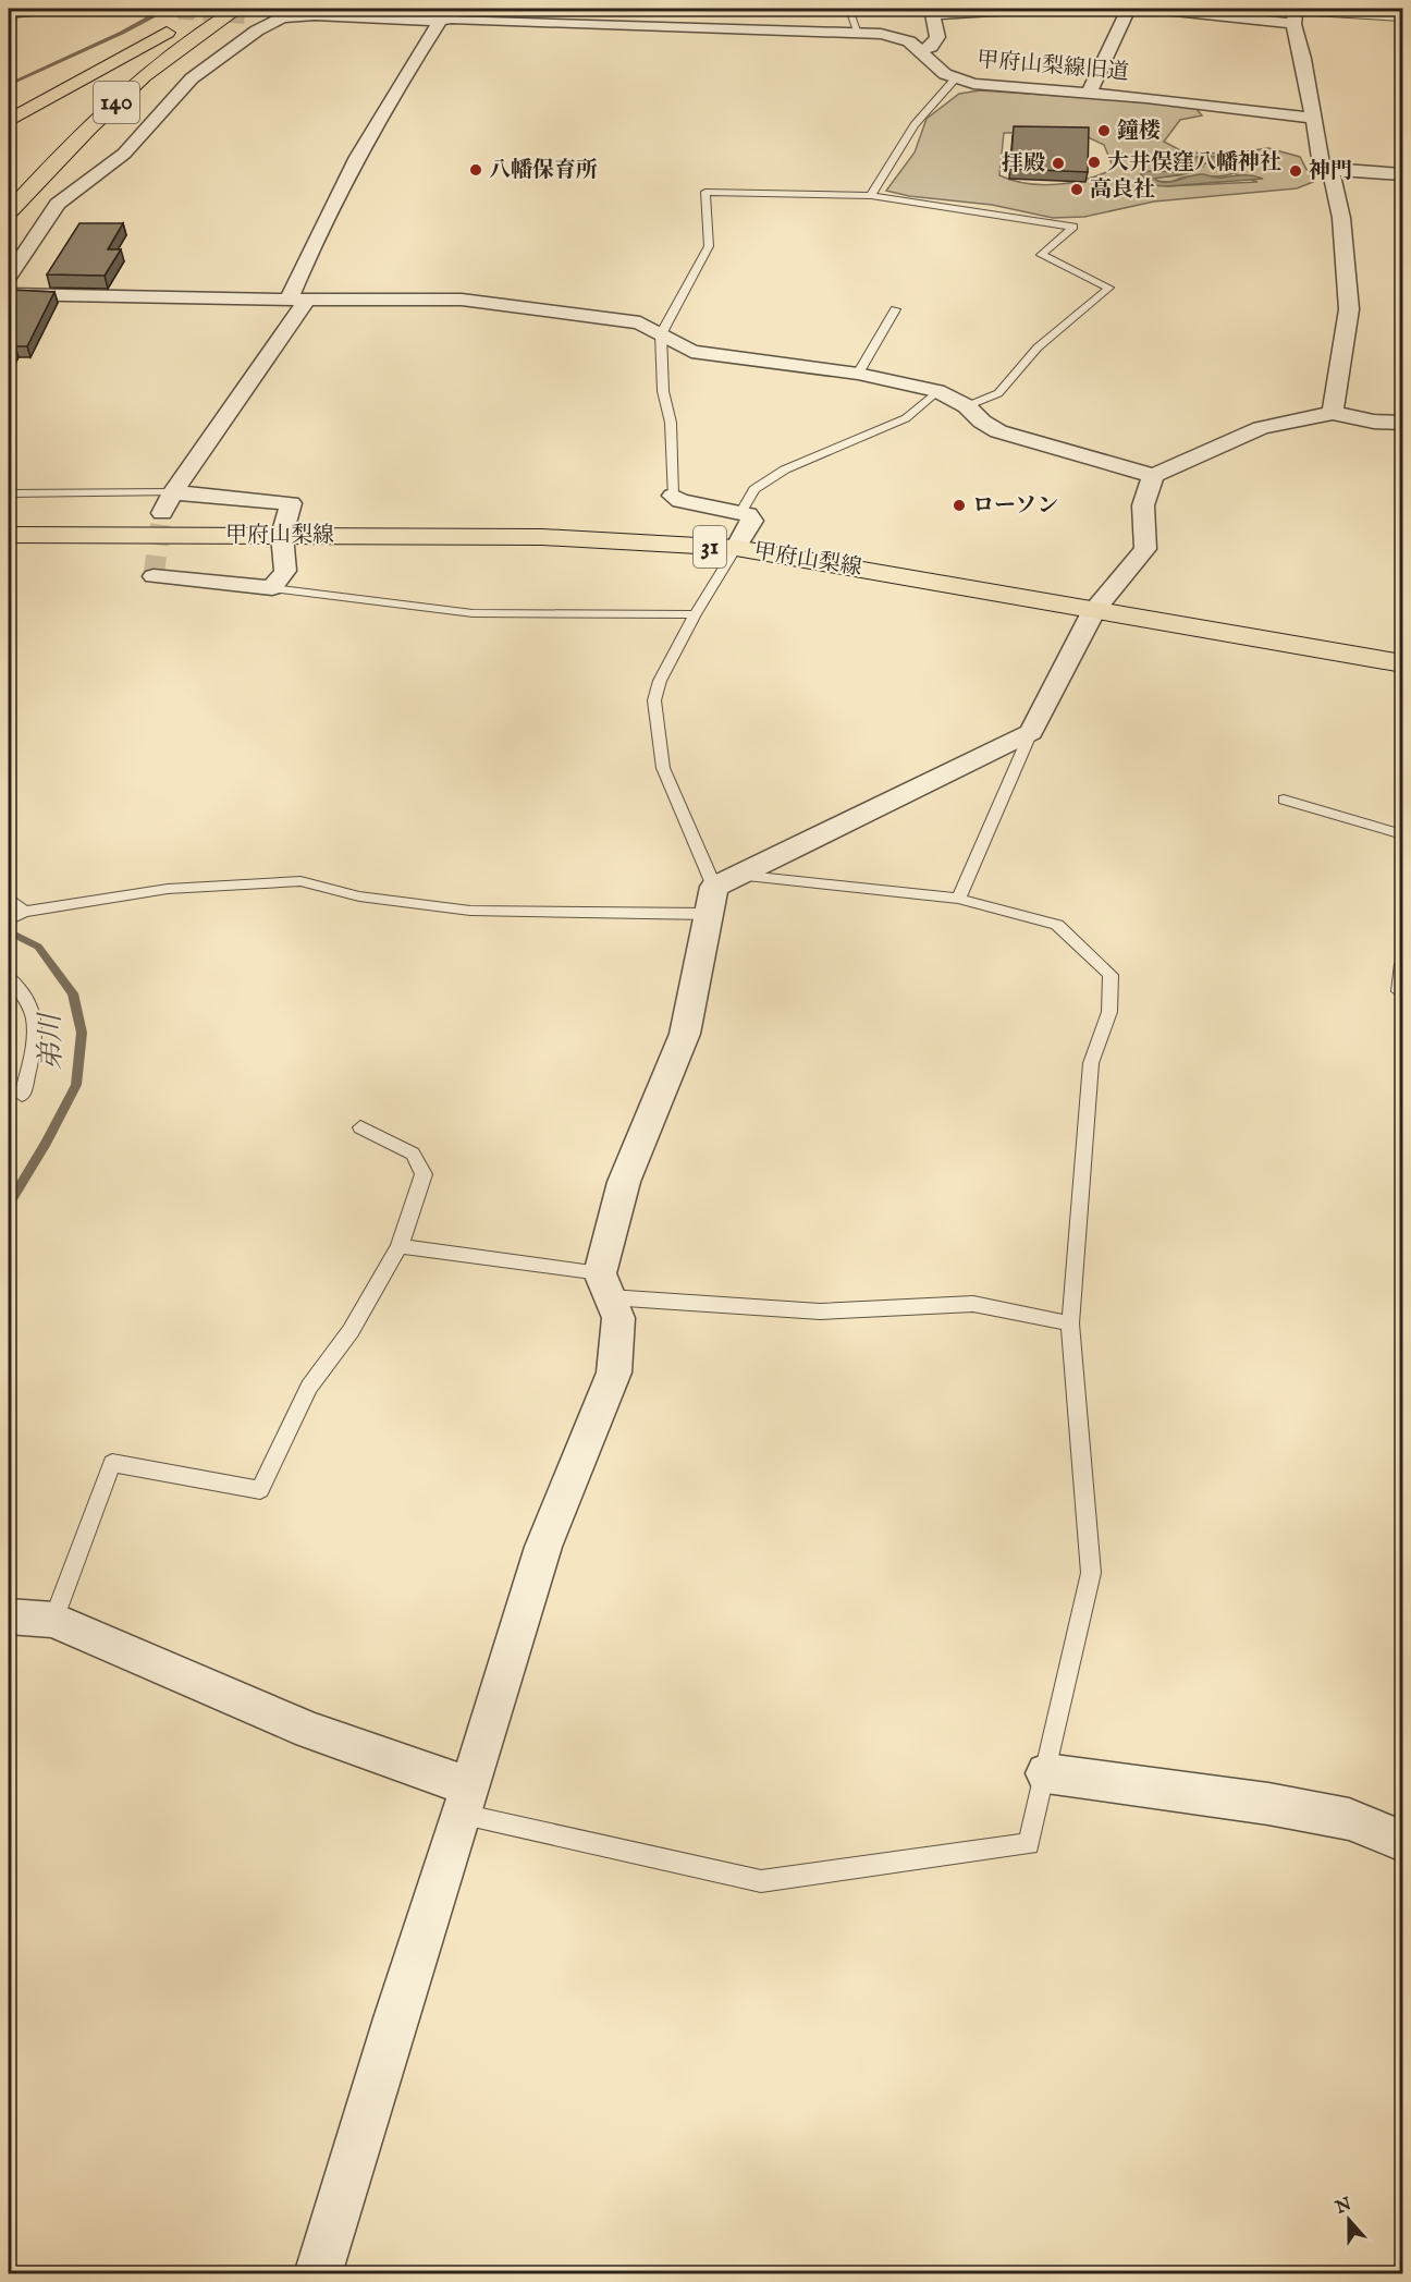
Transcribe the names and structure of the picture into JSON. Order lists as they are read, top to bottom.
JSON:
{
  "streets": {
    "main road": ["140", "甲府山梨線", "31"],
    "street": ["甲府山梨線旧道"]
  },
  "crossings": [
    ["甲府山梨線旧道", "140"]
  ],
  "water": ["弟川"],
  "places": [
    "鐘楼",
    "大井俣窪八幡神社",
    "拝殿",
    "八幡保育所",
    "神門",
    "高良社",
    "ローソン"
  ],
  "north": "top"
}
